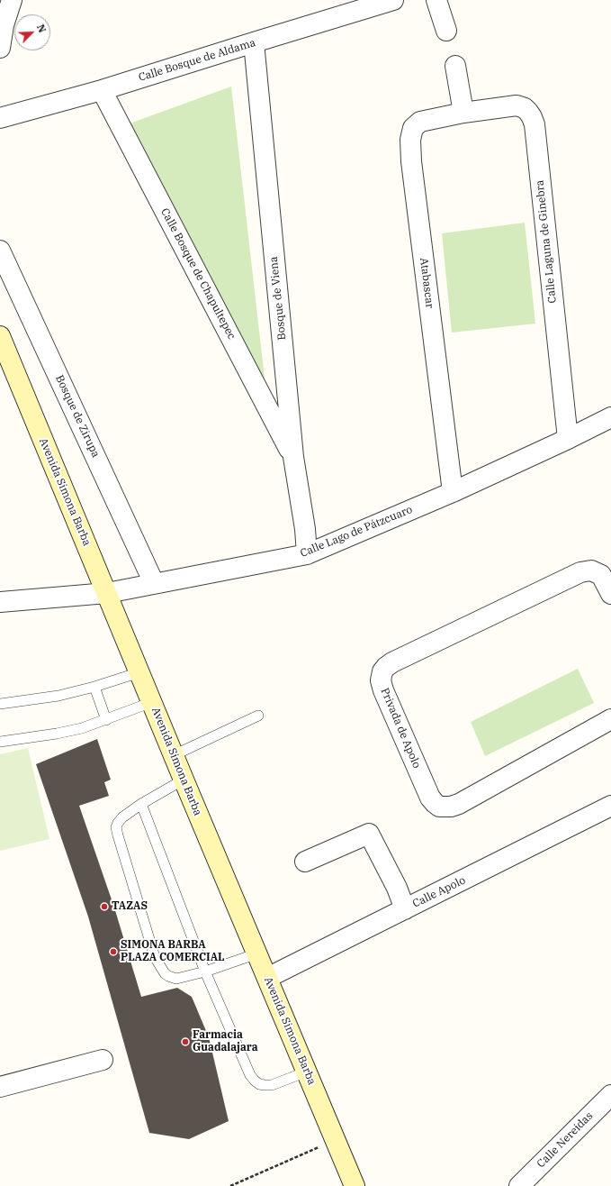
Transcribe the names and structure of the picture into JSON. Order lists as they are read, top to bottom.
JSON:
{
  "streets": {
    "main road": ["Avenida Simona Barba"],
    "street": [
      "Calle Bosque de Aldama",
      "Calle Laguna de Ginebra",
      "Calle Bosque de Chapultepec",
      "Atabascar",
      "Bosque de Viena",
      "Bosque de Zirupa",
      "Calle Lago de Pátzcuaro",
      "Privada de Apolo",
      "Calle Apolo",
      "Calle Nereidas"
    ]
  },
  "crossings": [
    ["Calle Bosque de Aldama", "Calle Bosque de Chapultepec"],
    ["Calle Bosque de Aldama", "Bosque de Viena"],
    ["Calle Laguna de Ginebra", "Atabascar"],
    ["Calle Laguna de Ginebra", "Calle Lago de Pátzcuaro"],
    ["Calle Bosque de Chapultepec", "Bosque de Viena"],
    ["Atabascar", "Calle Lago de Pátzcuaro"],
    ["Bosque de Viena", "Calle Lago de Pátzcuaro"],
    ["Bosque de Zirupa", "Calle Lago de Pátzcuaro"],
    ["Avenida Simona Barba", "Calle Lago de Pátzcuaro"],
    ["Avenida Simona Barba", "Calle Apolo"]
  ],
  "places": ["TAZAS", "SIMONA BARBA PLAZA COMERCIAL", "Farmacia Guadalajara"],
  "north": "top right"
}
